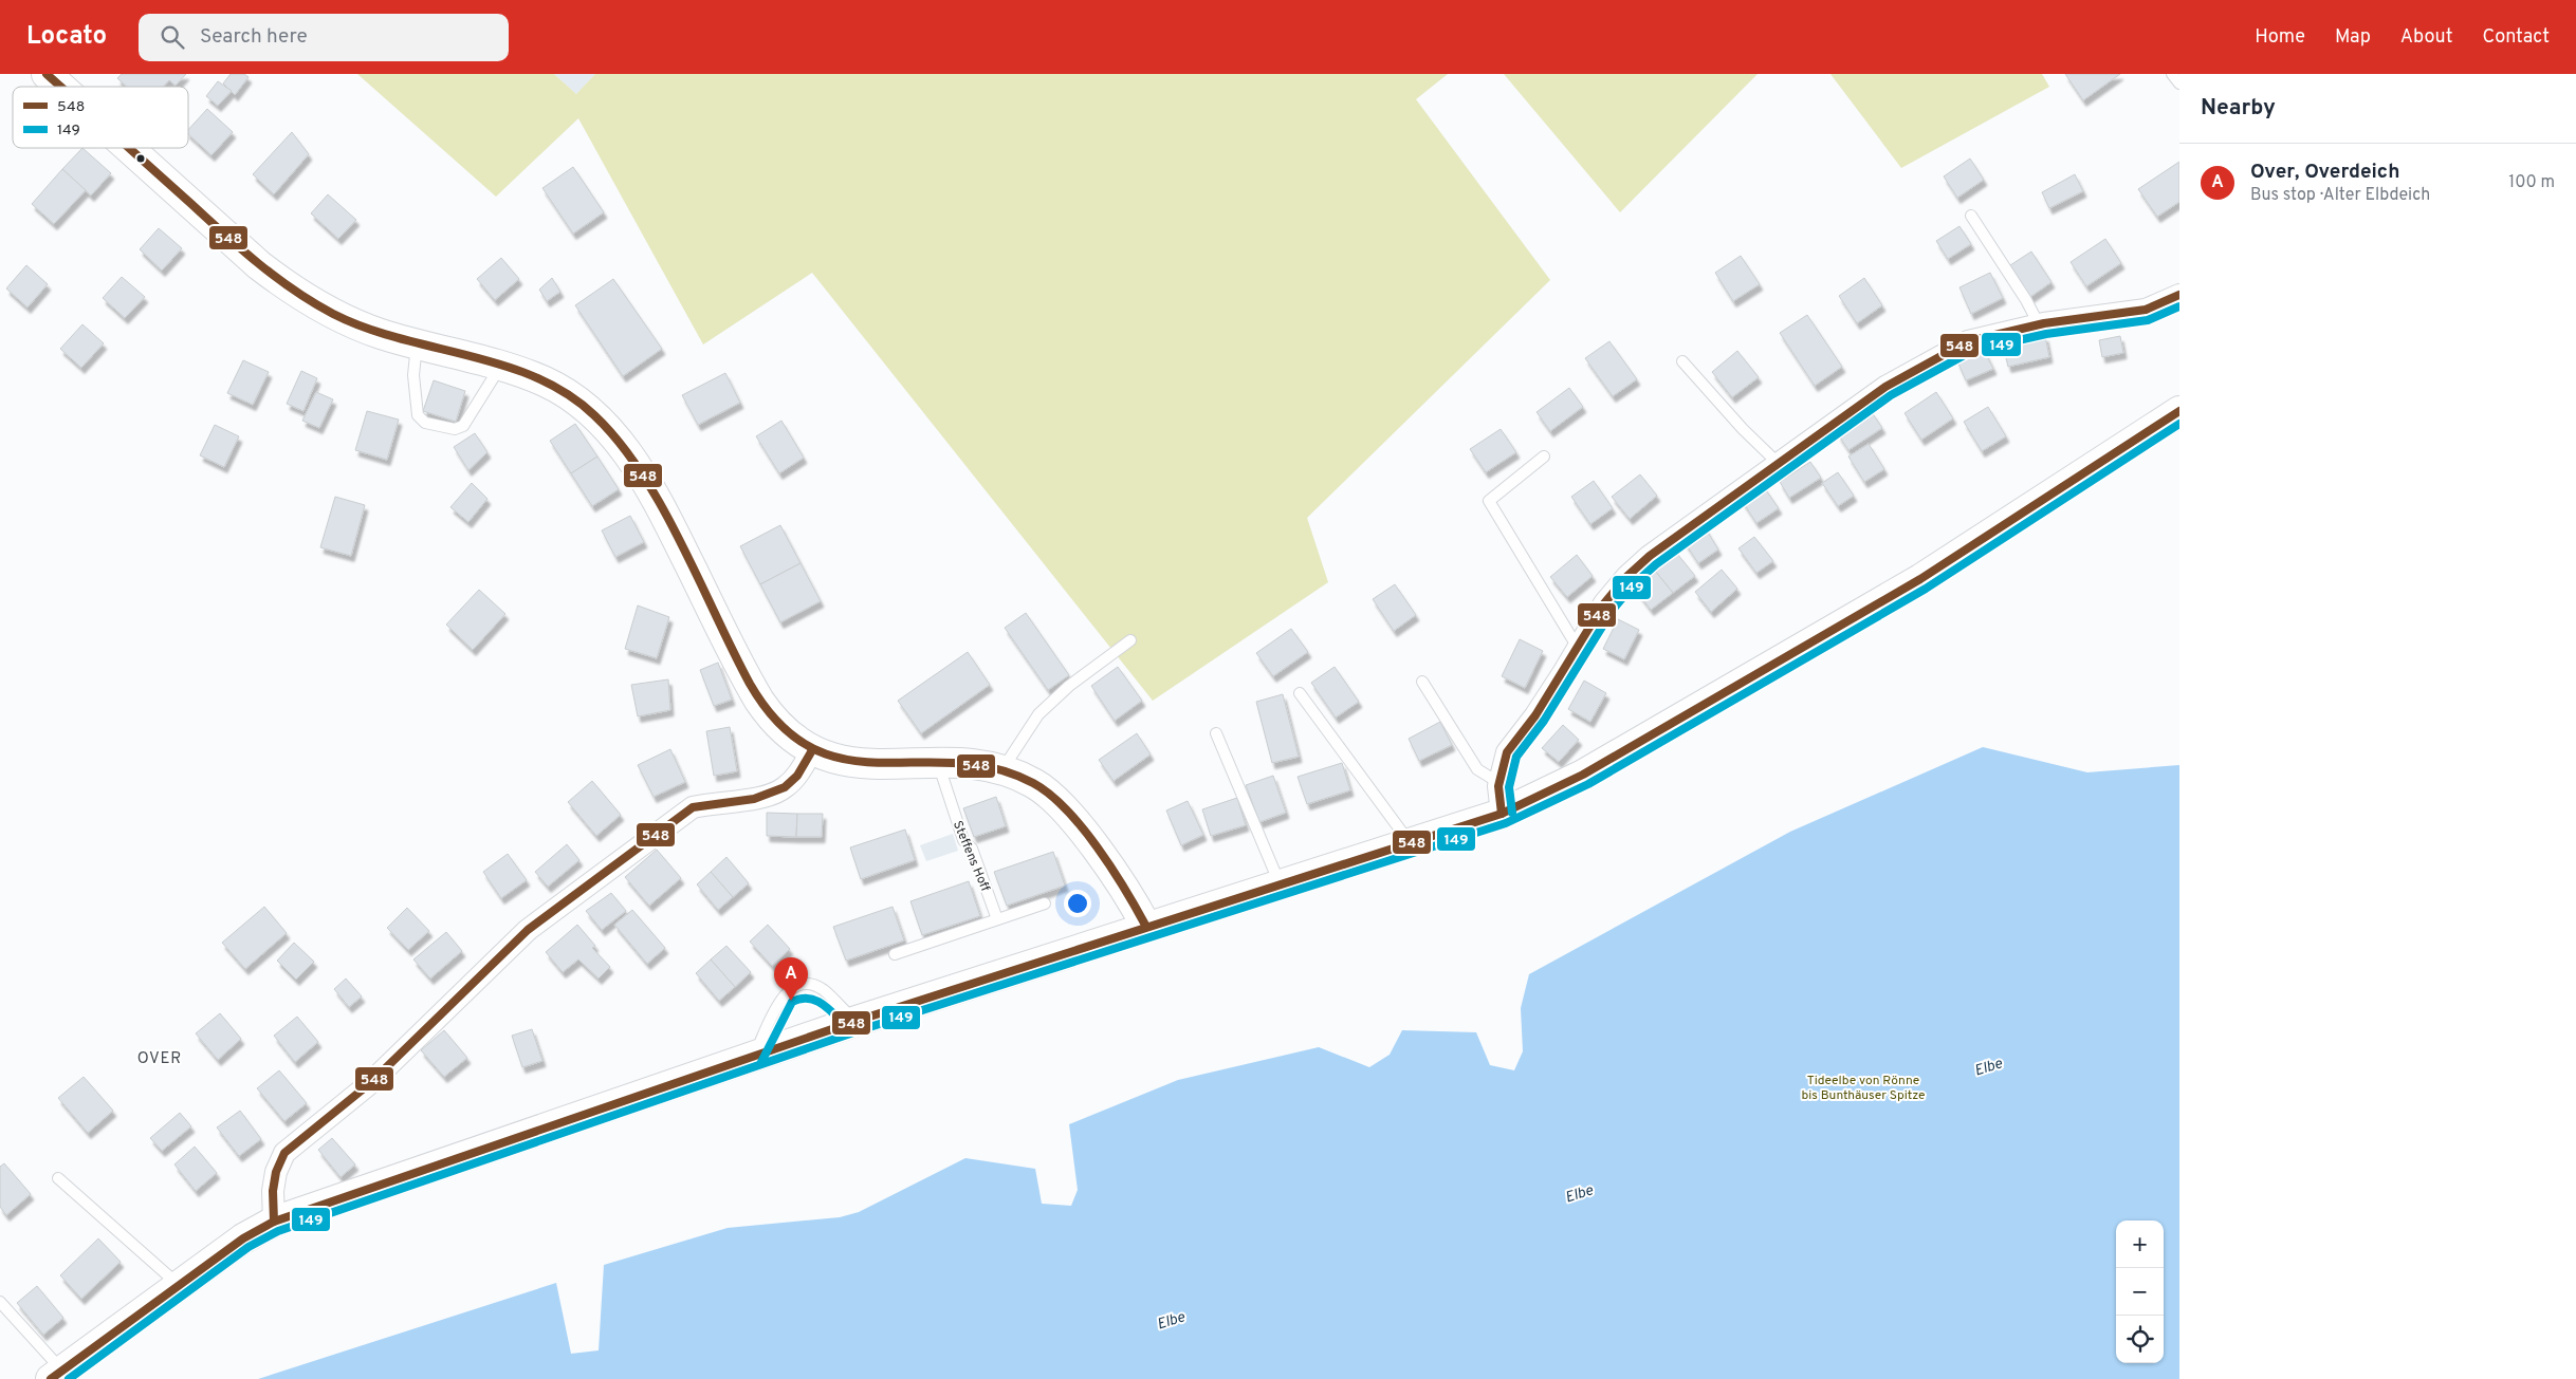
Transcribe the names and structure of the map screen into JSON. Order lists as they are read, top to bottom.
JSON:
{
  "streets": {
    "lane": ["Steffens Hoff"]
  },
  "districts": ["OVER"],
  "water": ["Elbe"],
  "parks": ["Tideelbe von Rönne bis Bunthäuser Spitze"],
  "lines": ["transit line 548", "transit line 149"],
  "legend": ["548", "149"],
  "page": {
    "header": "Locato",
    "search": "Search here",
    "nav": [
      "Home",
      "Map",
      "About",
      "Contact"
    ],
    "heading": "Nearby",
    "list": [
      {
        "mark": "A",
        "name": "Over, Overdeich",
        "note": "Bus stop · Alter Elbdeich",
        "value": "100 m"
      }
    ],
    "pins": "A",
    "map_buttons": ["+", "−"]
  }
}
